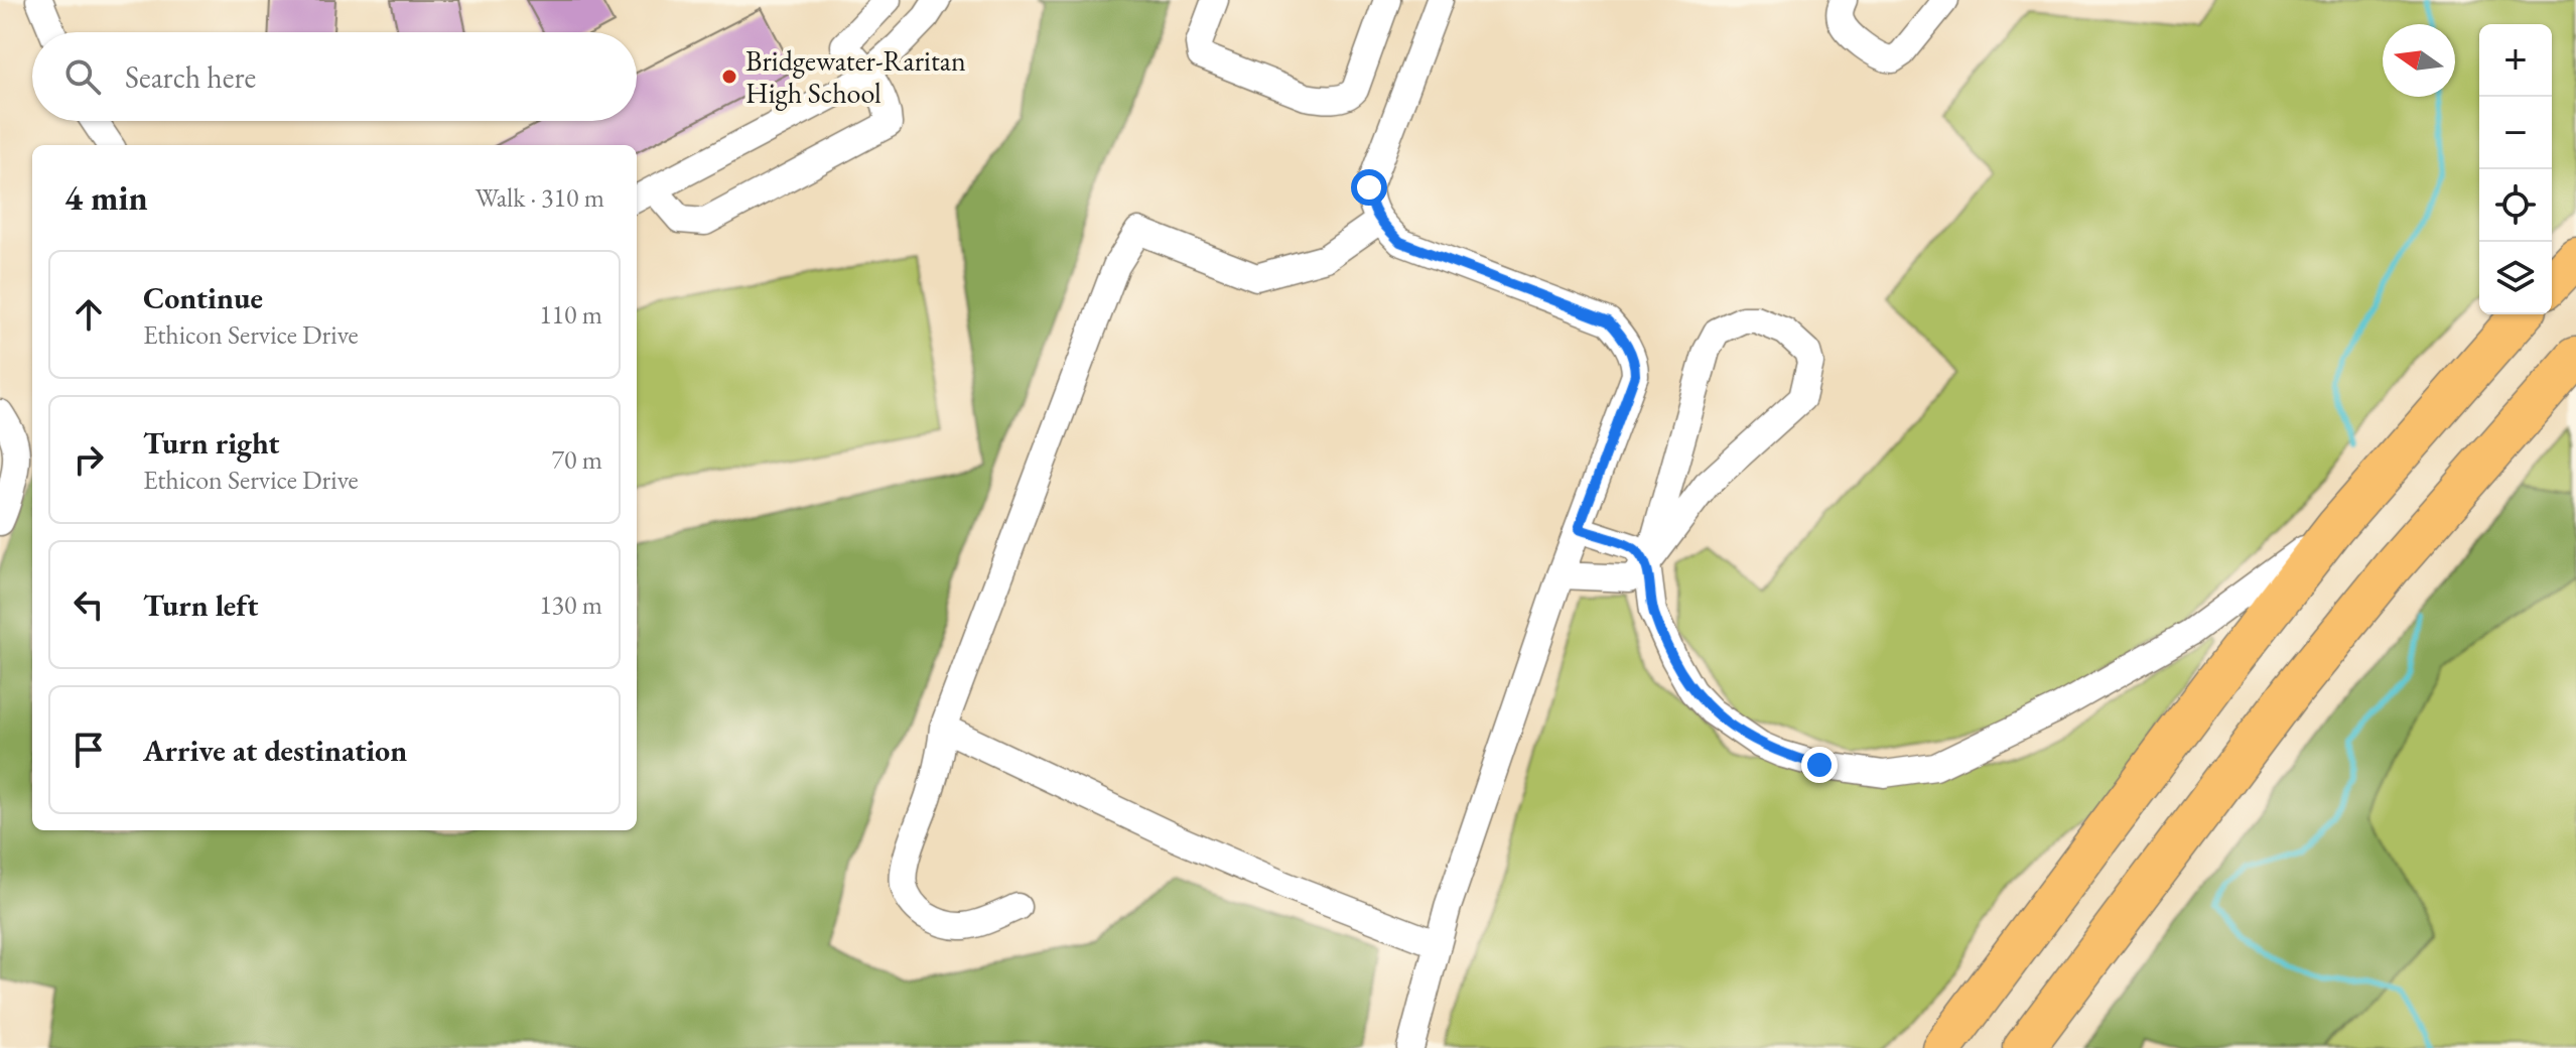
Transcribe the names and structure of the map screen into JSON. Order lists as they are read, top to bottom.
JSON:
{
  "places": ["Bridgewater-Raritan High School"],
  "north": "left",
  "page": {
    "map_buttons": ["+", "−"],
    "search": "Search here",
    "heading": ["4 min", "Walk · 310 m"],
    "list": [
      ["Continue", "Ethicon Service Drive", "110 m"],
      ["Turn right", "Ethicon Service Drive", "70 m"],
      ["Turn left", "130 m"],
      "Arrive at destination"
    ]
  }
}
